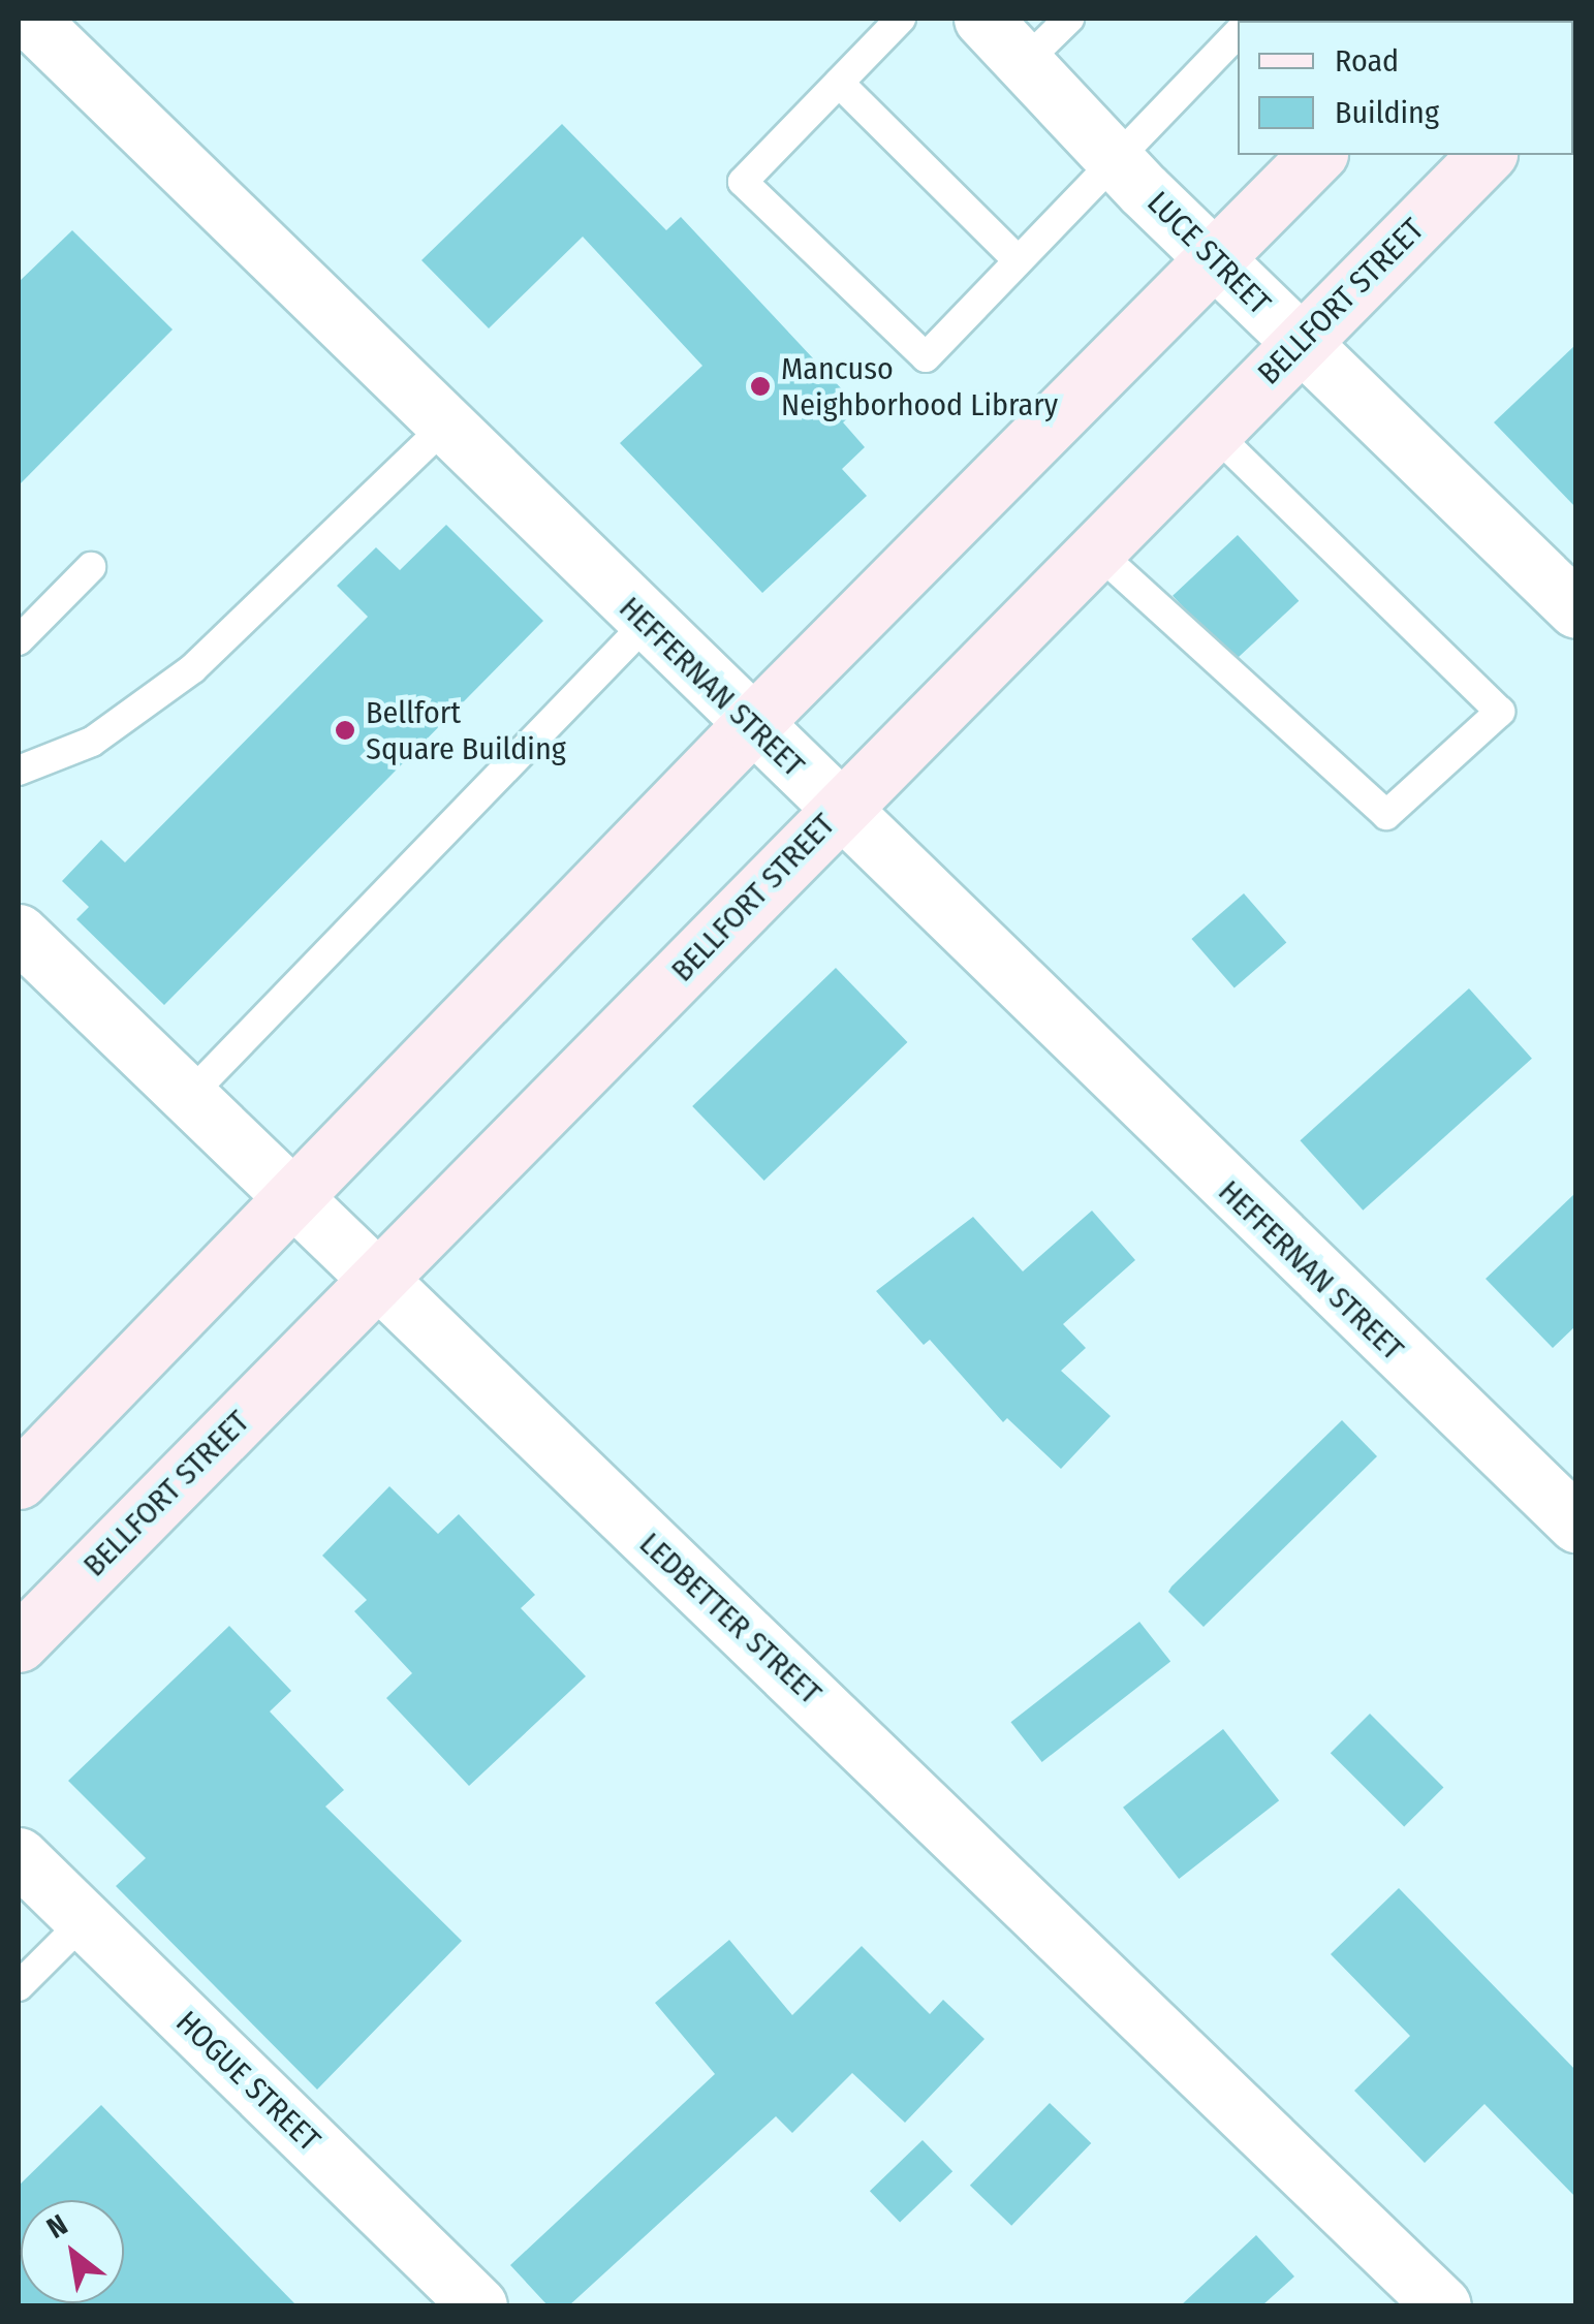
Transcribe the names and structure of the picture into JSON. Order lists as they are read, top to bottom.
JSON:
{
  "streets": {
    "main road": ["BELLFORT STREET"],
    "street": [
      "LUCE STREET",
      "HEFFERNAN STREET",
      "LEDBETTER STREET",
      "HOGUE STREET"
    ]
  },
  "crossings": [
    ["LUCE STREET", "BELLFORT STREET"],
    ["BELLFORT STREET", "HEFFERNAN STREET"],
    ["BELLFORT STREET", "LEDBETTER STREET"]
  ],
  "places": ["Mancuso Neighborhood Library", "Bellfort Square Building"],
  "legend": ["Road", "Building"],
  "north": "top left"
}
